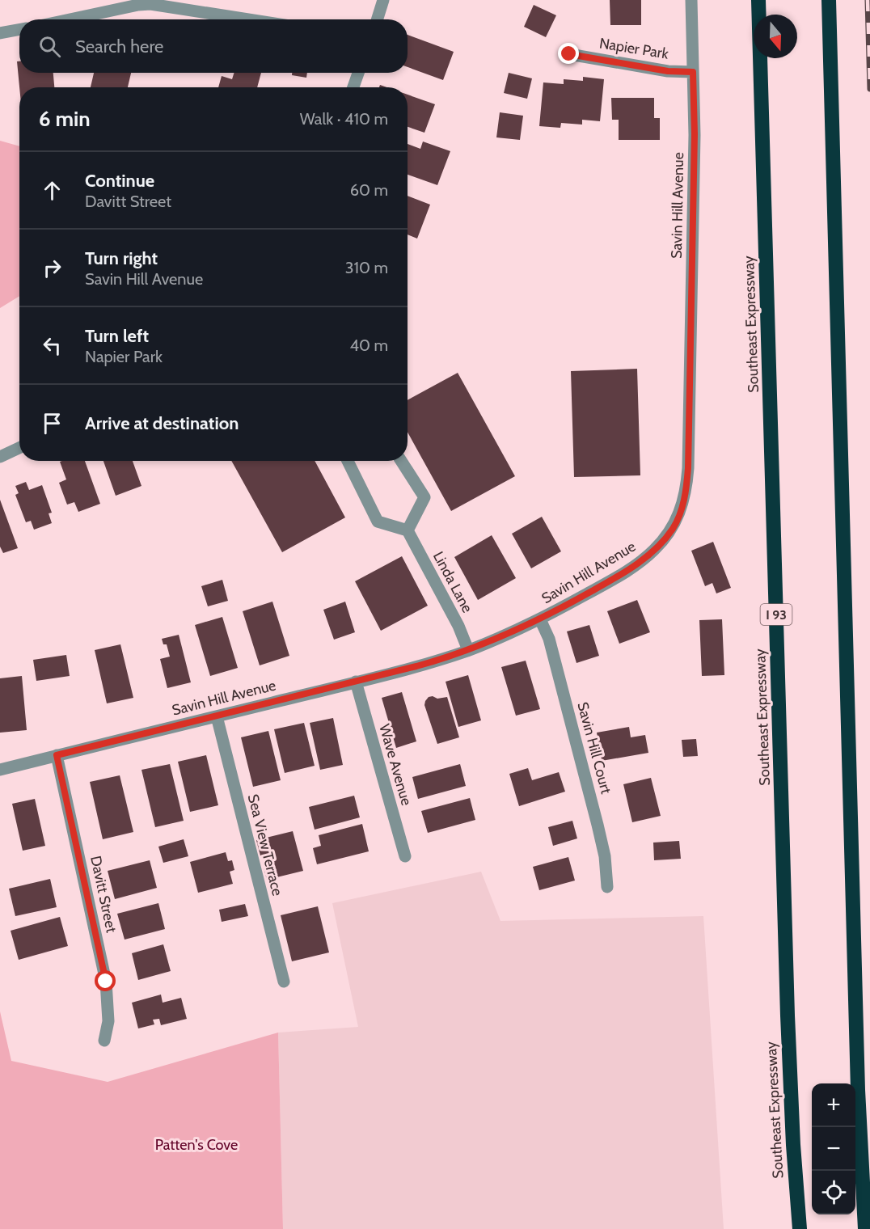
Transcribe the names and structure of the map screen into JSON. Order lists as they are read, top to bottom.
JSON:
{
  "streets": {
    "highway": ["Southeast Expressway", "I 93"],
    "street": [
      "Napier Park",
      "Savin Hill Avenue",
      "Linda Lane",
      "Savin Hill Court",
      "Wave Avenue",
      "Sea View Terrace",
      "Davitt Street"
    ]
  },
  "crossings": [
    ["Napier Park", "Savin Hill Avenue"],
    ["Savin Hill Avenue", "Linda Lane"],
    ["Savin Hill Avenue", "Savin Hill Court"],
    ["Savin Hill Avenue", "Wave Avenue"],
    ["Savin Hill Avenue", "Sea View Terrace"],
    ["Savin Hill Avenue", "Davitt Street"]
  ],
  "parks": ["Patten's Cove"],
  "north": "bottom",
  "page": {
    "search": "Search here",
    "heading": ["6 min", "Walk · 410 m"],
    "list": [
      ["Continue", "Davitt Street", "60 m"],
      ["Turn right", "Savin Hill Avenue", "310 m"],
      ["Turn left", "Napier Park", "40 m"],
      "Arrive at destination"
    ],
    "map_buttons": ["+", "−"]
  }
}
